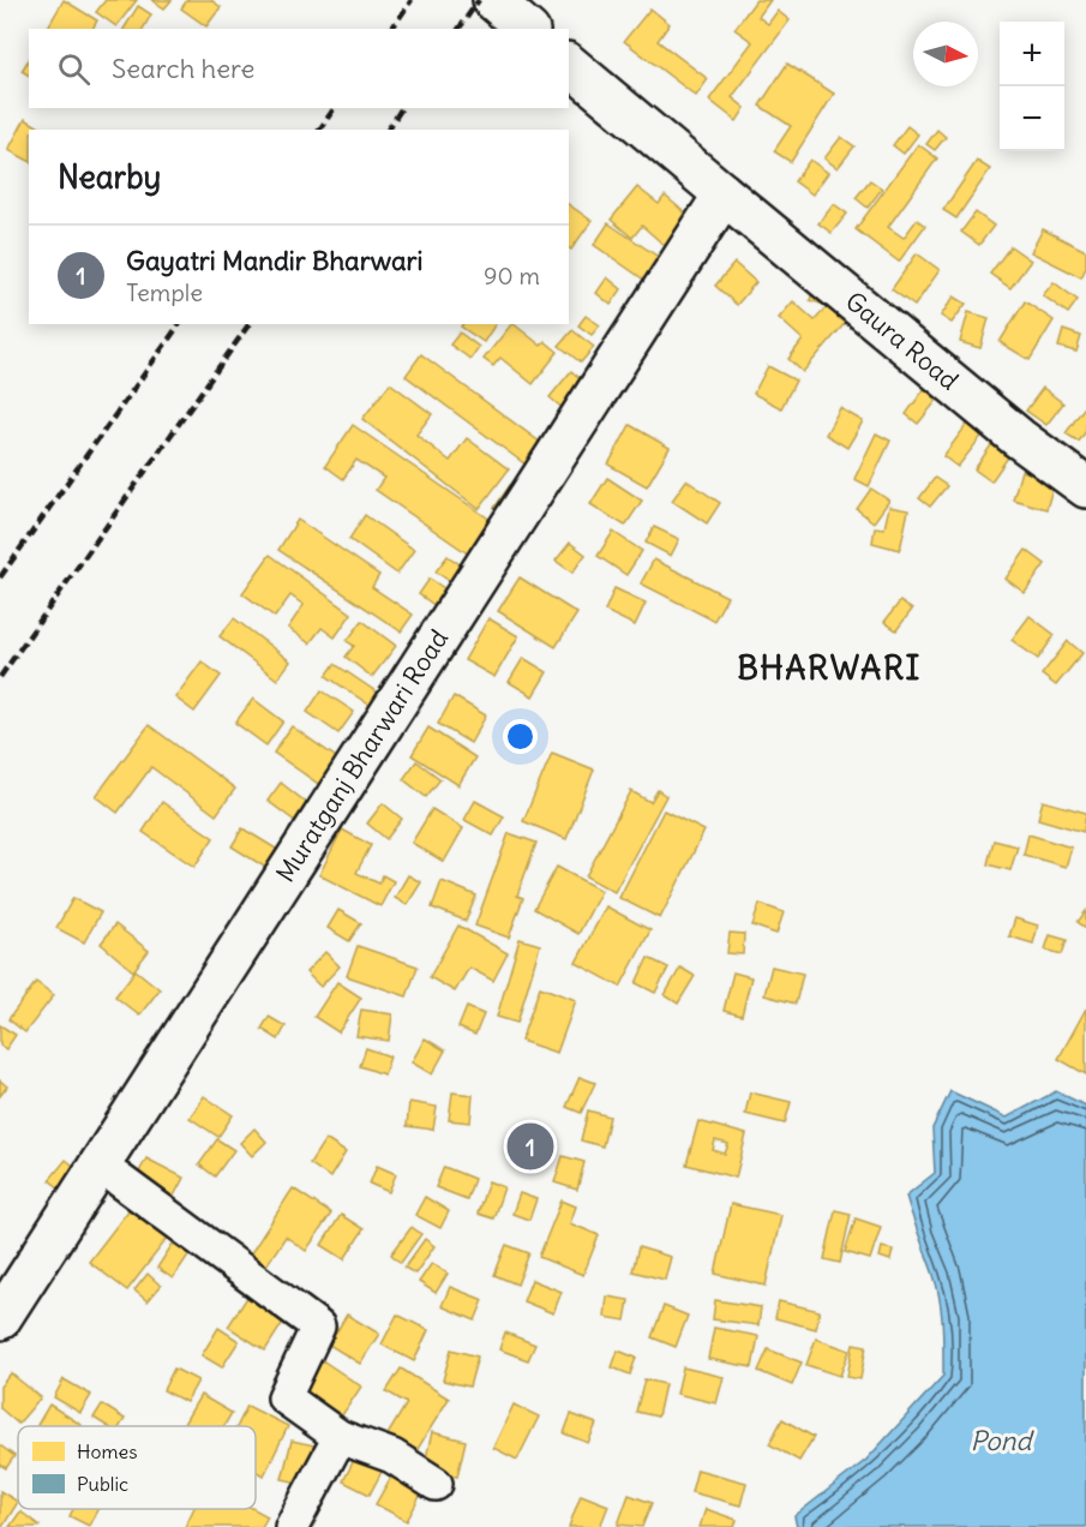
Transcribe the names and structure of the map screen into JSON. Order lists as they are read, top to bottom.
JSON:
{
  "streets": {
    "main road": ["Gaura Road", "Muratganj Bharwari Road"]
  },
  "crossings": [
    ["Gaura Road", "Muratganj Bharwari Road"]
  ],
  "districts": ["BHARWARI"],
  "water": ["Pond"],
  "legend": ["Homes", "Public"],
  "north": "right",
  "page": {
    "map_buttons": ["+", "−"],
    "search": "Search here",
    "heading": "Nearby",
    "list": [
      {
        "mark": "1",
        "name": "Gayatri Mandir Bharwari",
        "note": "Temple",
        "value": "90 m"
      }
    ],
    "pins": "1"
  }
}
